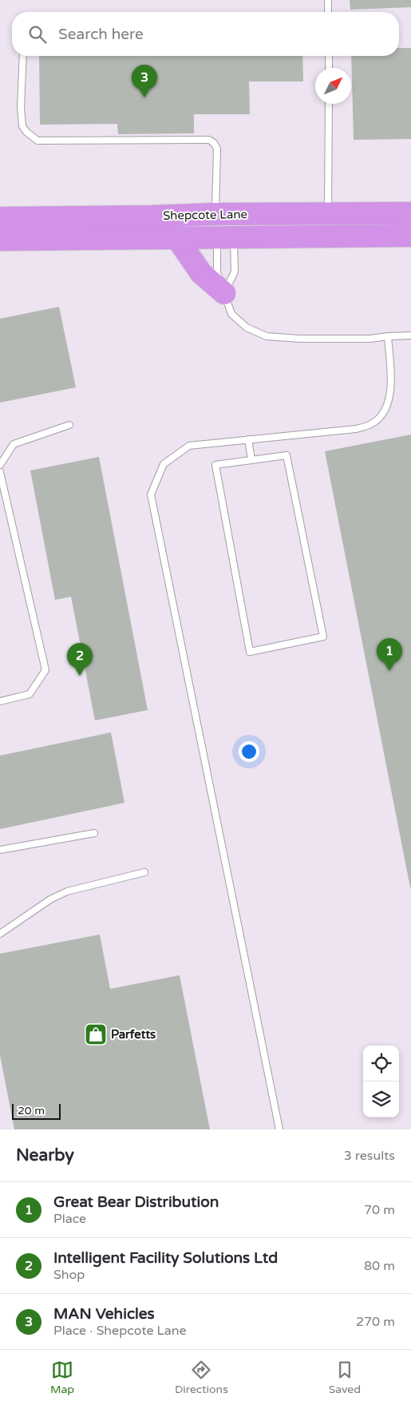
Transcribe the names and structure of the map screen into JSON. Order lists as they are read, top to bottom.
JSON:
{
  "streets": {
    "highway": ["Shepcote Lane"]
  },
  "places": {
    "shop": ["Parfetts"]
  },
  "scale_bar": "20 m",
  "north": "top right",
  "page": {
    "search": "Search here",
    "pins": ["3", "1", "2"],
    "scale": "20 m",
    "heading": ["Nearby", "3 results"],
    "list": [
      {
        "mark": "1",
        "name": "Great Bear Distribution",
        "note": "Place",
        "value": "70 m"
      },
      {
        "mark": "2",
        "name": "Intelligent Facility Solutions Ltd",
        "note": "Shop",
        "value": "80 m"
      },
      {
        "mark": "3",
        "name": "MAN Vehicles",
        "note": "Place · Shepcote Lane",
        "value": "270 m"
      }
    ],
    "nav": ["Map", "Directions", "Saved"]
  }
}
